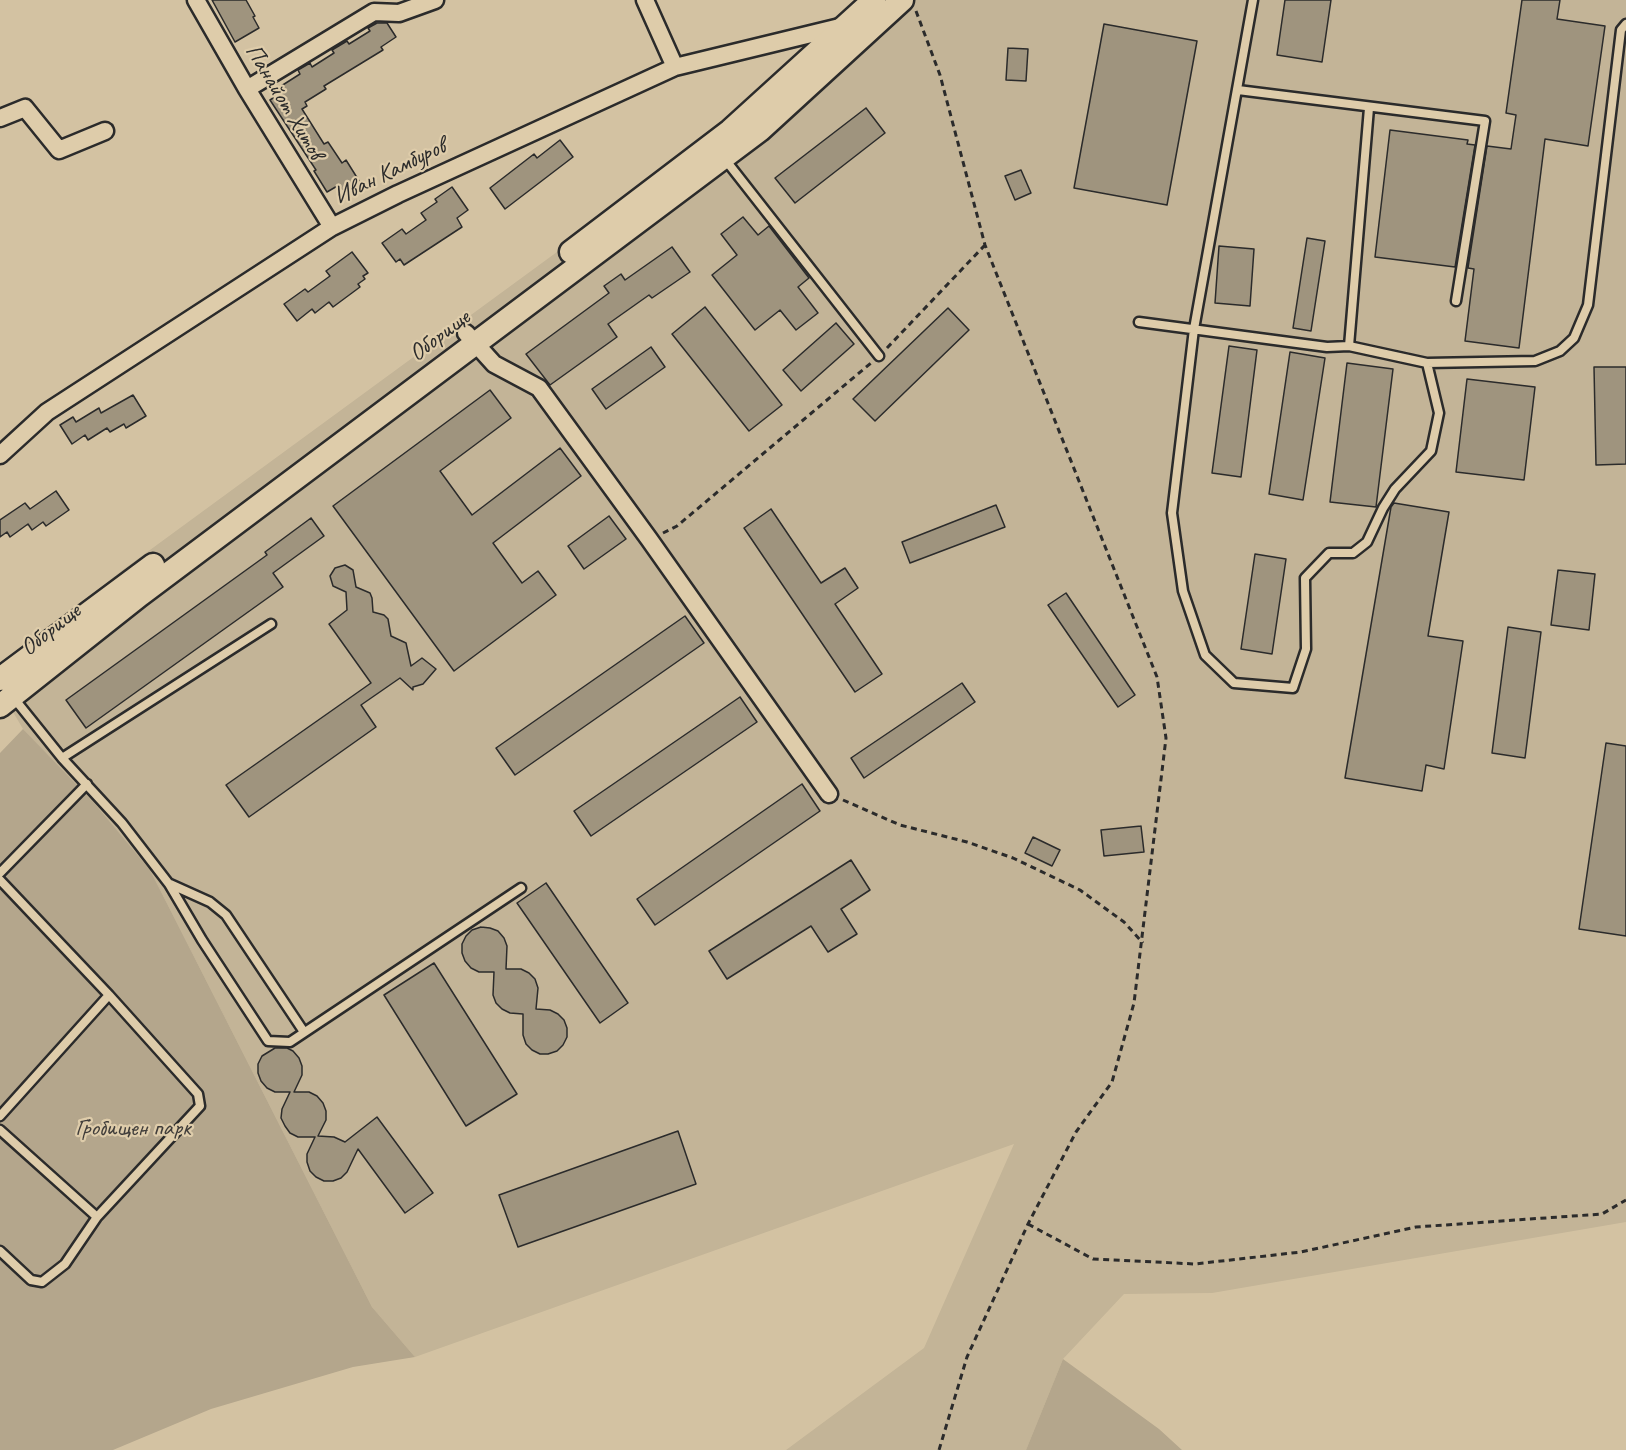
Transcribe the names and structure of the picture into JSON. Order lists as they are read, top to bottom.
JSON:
{
  "streets": {
    "main road": ["Оборище"],
    "street": ["Панайот Хитов", "Иван Камбуров"]
  },
  "crossings": [
    ["Панайот Хитов", "Иван Камбуров"],
    ["Иван Камбуров", "Оборище"]
  ],
  "parks": ["Гробищен парк"]
}
